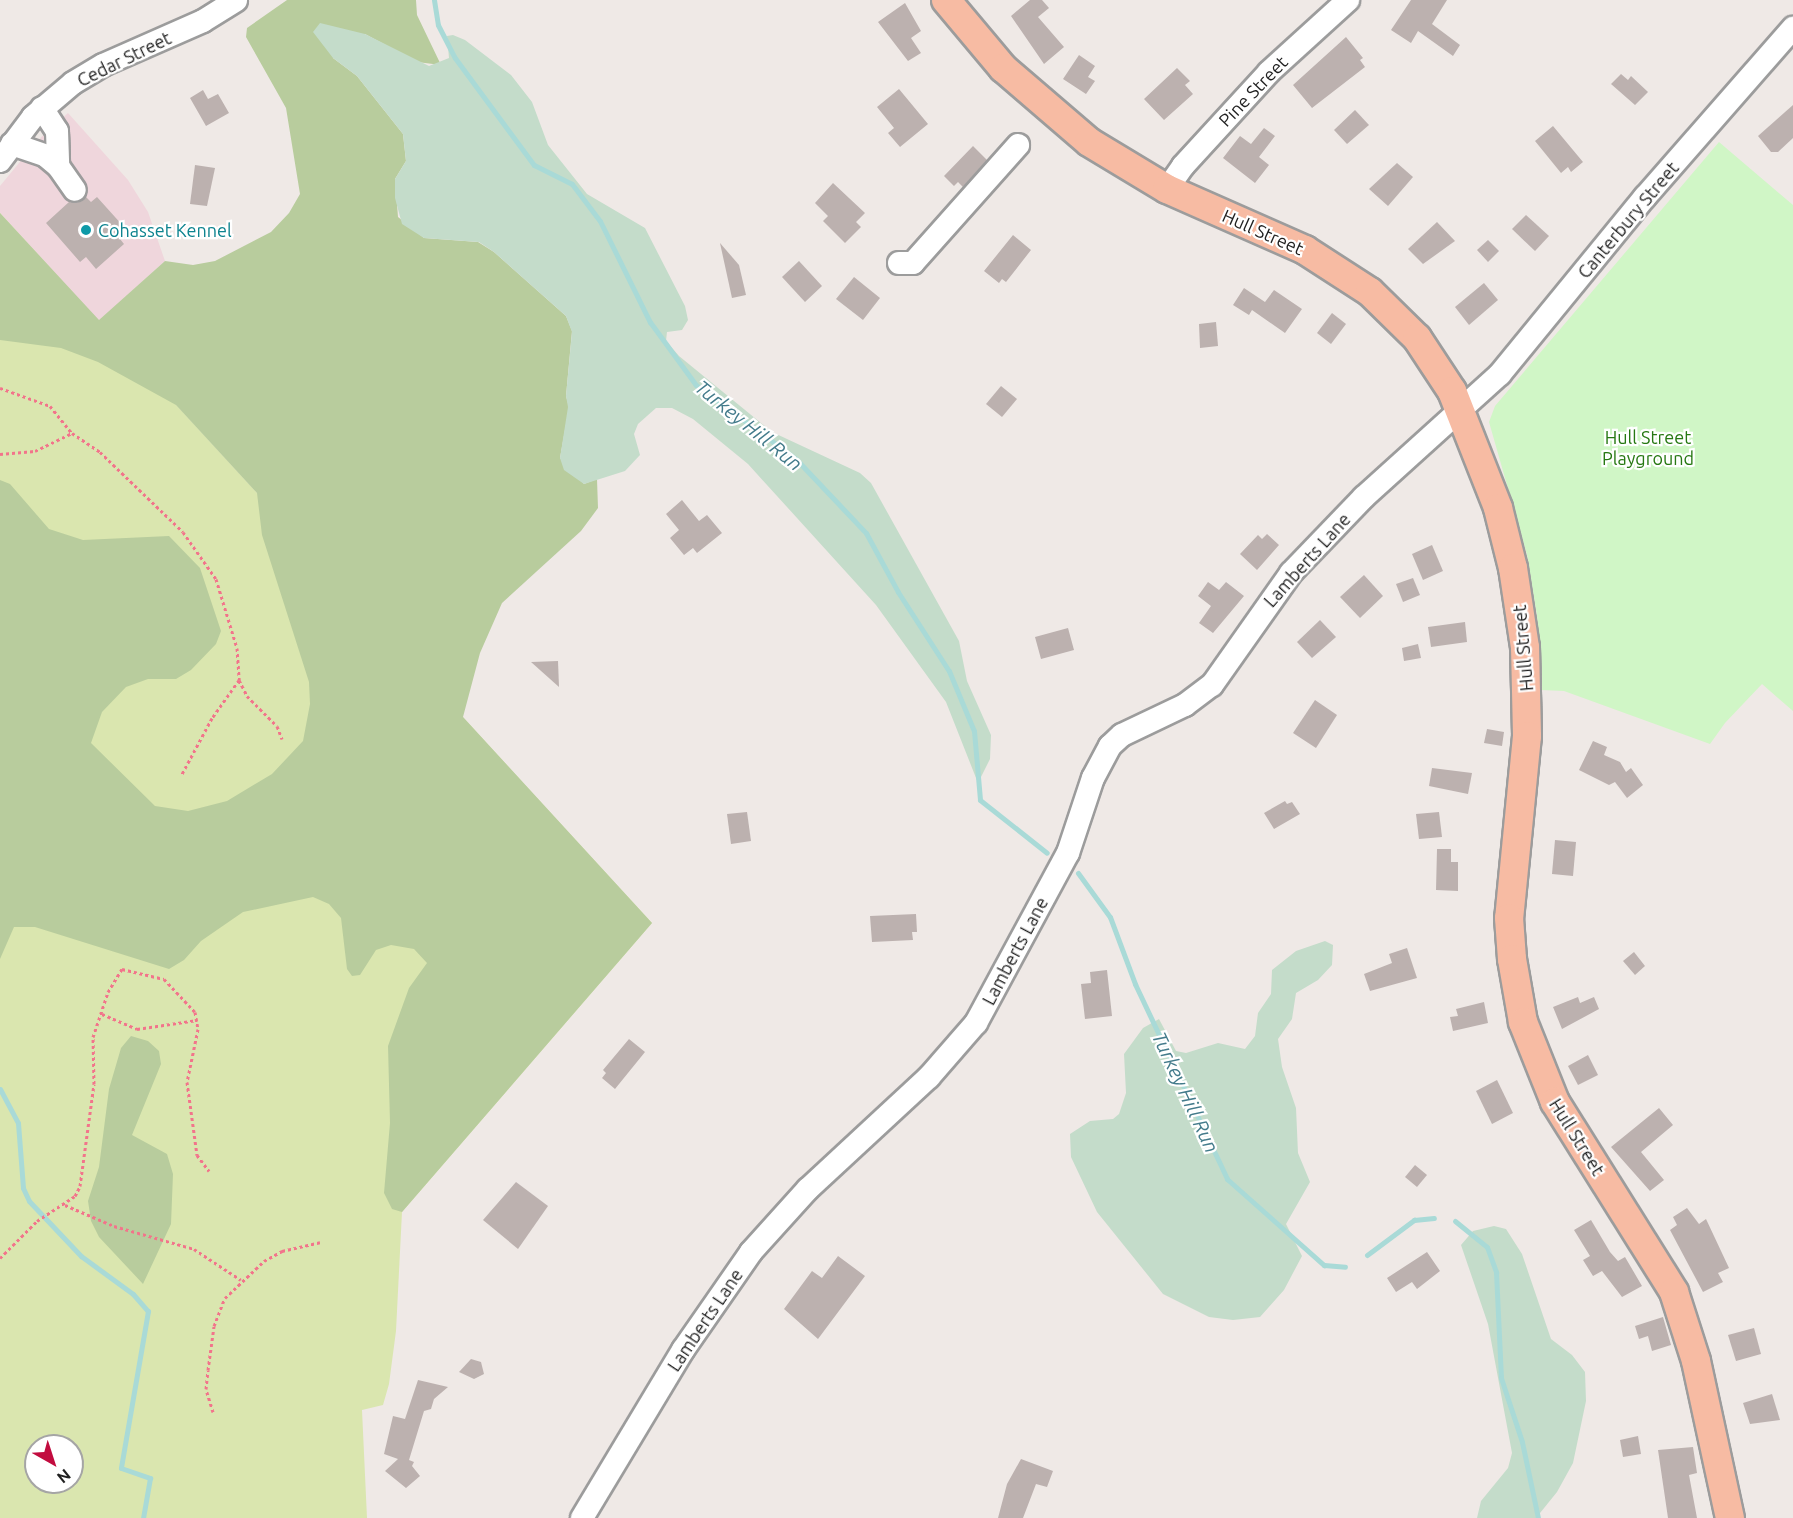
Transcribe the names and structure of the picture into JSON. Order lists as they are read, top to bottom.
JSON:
{
  "streets": {
    "main road": ["Hull Street"],
    "street": [
      "Cedar Street",
      "Pine Street",
      "Canterbury Street",
      "Lamberts Lane"
    ]
  },
  "crossings": [
    ["Pine Street", "Hull Street"],
    ["Canterbury Street", "Hull Street"],
    ["Canterbury Street", "Lamberts Lane"],
    ["Hull Street", "Lamberts Lane"]
  ],
  "water": ["Turkey Hill Run"],
  "parks": ["Hull Street Playground"],
  "places": ["Cohasset Kennel"],
  "north": "bottom right"
}
